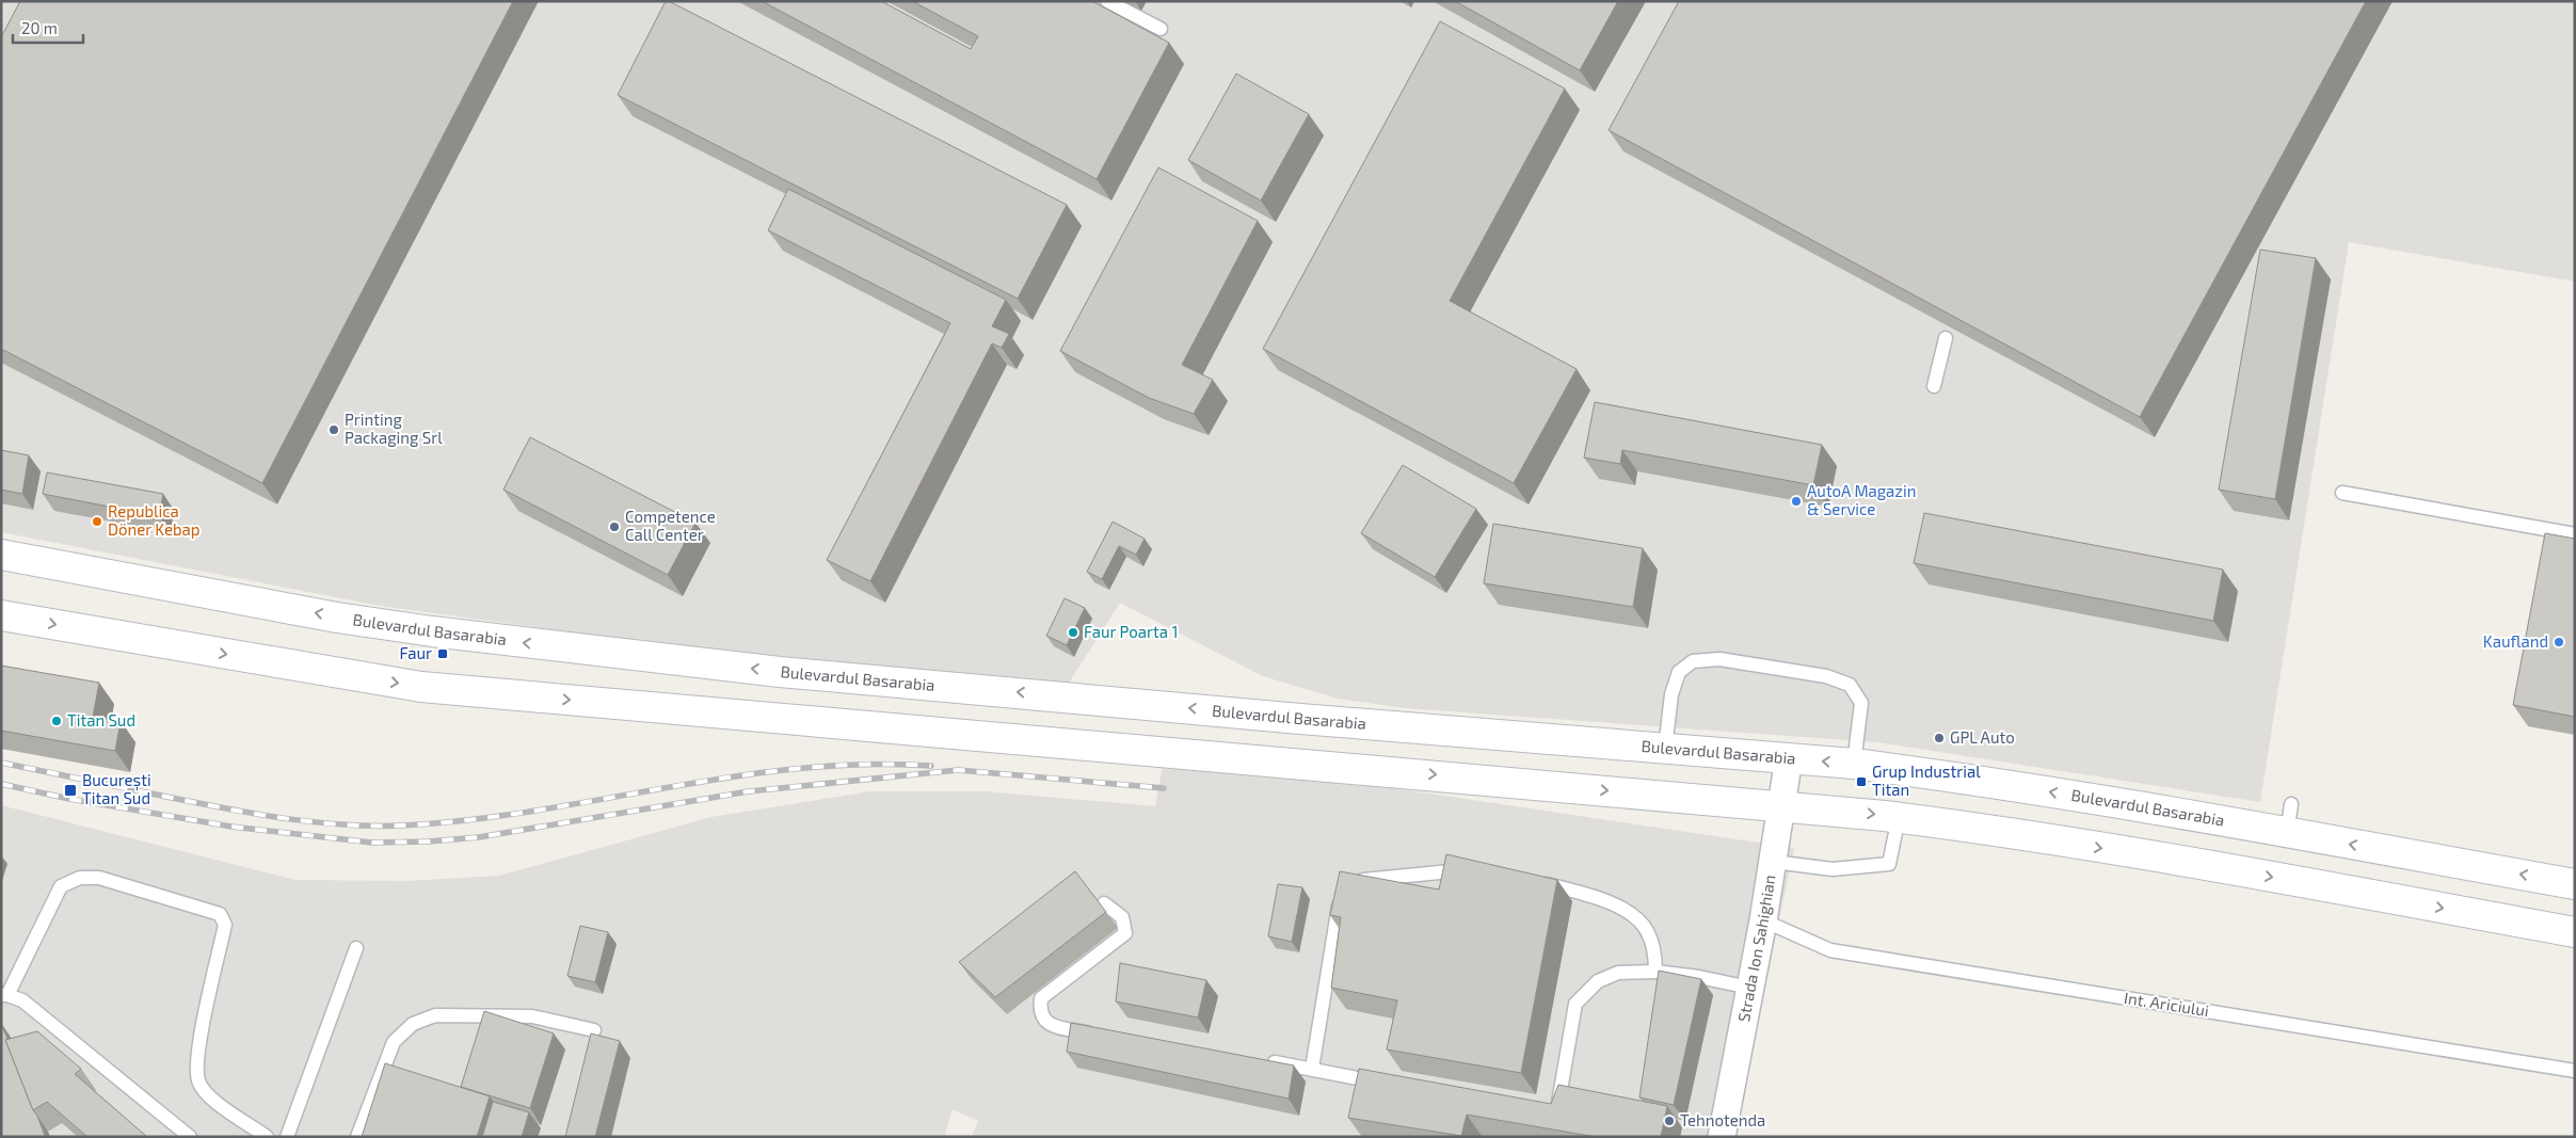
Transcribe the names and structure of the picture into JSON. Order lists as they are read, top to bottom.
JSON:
{
  "streets": {
    "main road": ["Bulevardul Basarabia"],
    "street": ["Strada Ion Sahighian"],
    "lane": ["Int. Ariciului"]
  },
  "crossings": [
    ["Bulevardul Basarabia", "Strada Ion Sahighian"],
    ["Strada Ion Sahighian", "Int. Ariciului"]
  ],
  "places": {
    "other": [
      "Printing Packaging Srl",
      "AutoA Magazin & Service",
      "Republica Döner Kebap",
      "Competence Call Center",
      "Faur Poarta 1",
      "Kaufland",
      "Titan Sud",
      "GPL Auto",
      "Tehnotenda"
    ],
    "transit": ["Faur", "Grup Industrial Titan", "București Titan Sud"]
  },
  "scale_bar": "20 m"
}
